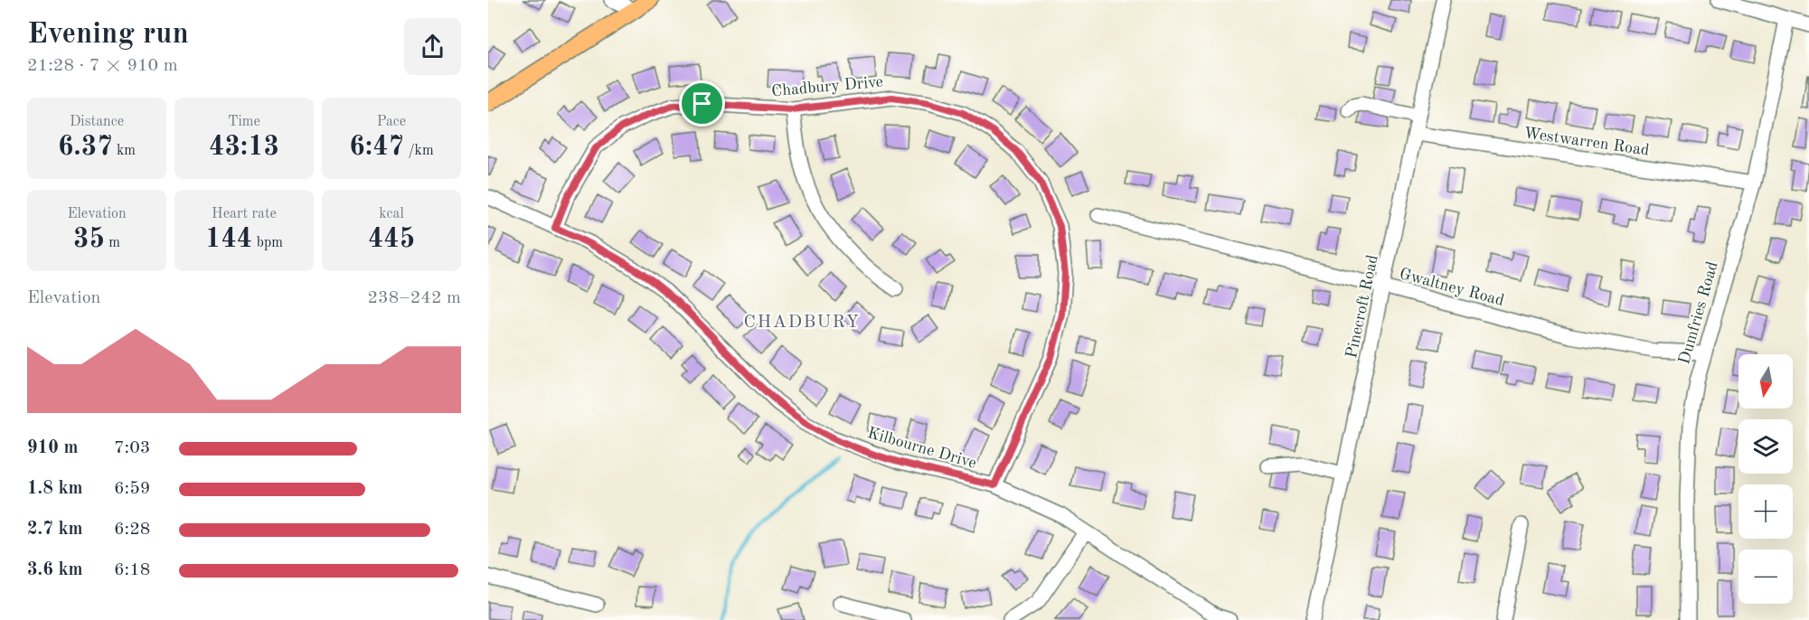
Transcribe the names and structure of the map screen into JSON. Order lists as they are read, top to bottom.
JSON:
{
  "streets": {
    "street": [
      "Chadbury Drive",
      "Westwarren Road",
      "Gwaltney Road",
      "Pinecroft Road",
      "Dumfries Road",
      "Kilbourne Drive"
    ]
  },
  "crossings": [
    ["Chadbury Drive", "Kilbourne Drive"],
    ["Westwarren Road", "Pinecroft Road"],
    ["Westwarren Road", "Dumfries Road"],
    ["Gwaltney Road", "Pinecroft Road"],
    ["Gwaltney Road", "Dumfries Road"]
  ],
  "districts": ["CHADBURY"],
  "north": "bottom",
  "page": {
    "heading": ["Evening run", "21:28 · 7 × 910 m"],
    "stats": [
      ["Distance", "6.37 km"],
      ["Time", "43:13"],
      ["Pace", "6:47 /km"],
      ["Elevation", "35 m"],
      ["Heart rate", "144 bpm"],
      ["kcal", "445"]
    ],
    "chart": ["Elevation", "238–242 m"],
    "map_buttons": ["+", "−"],
    "list": [
      {
        "name": "910 m",
        "note": "7:03"
      },
      {
        "name": "1.8 km",
        "note": "6:59"
      },
      {
        "name": "2.7 km",
        "note": "6:28"
      },
      {
        "name": "3.6 km",
        "note": "6:18"
      }
    ]
  }
}
